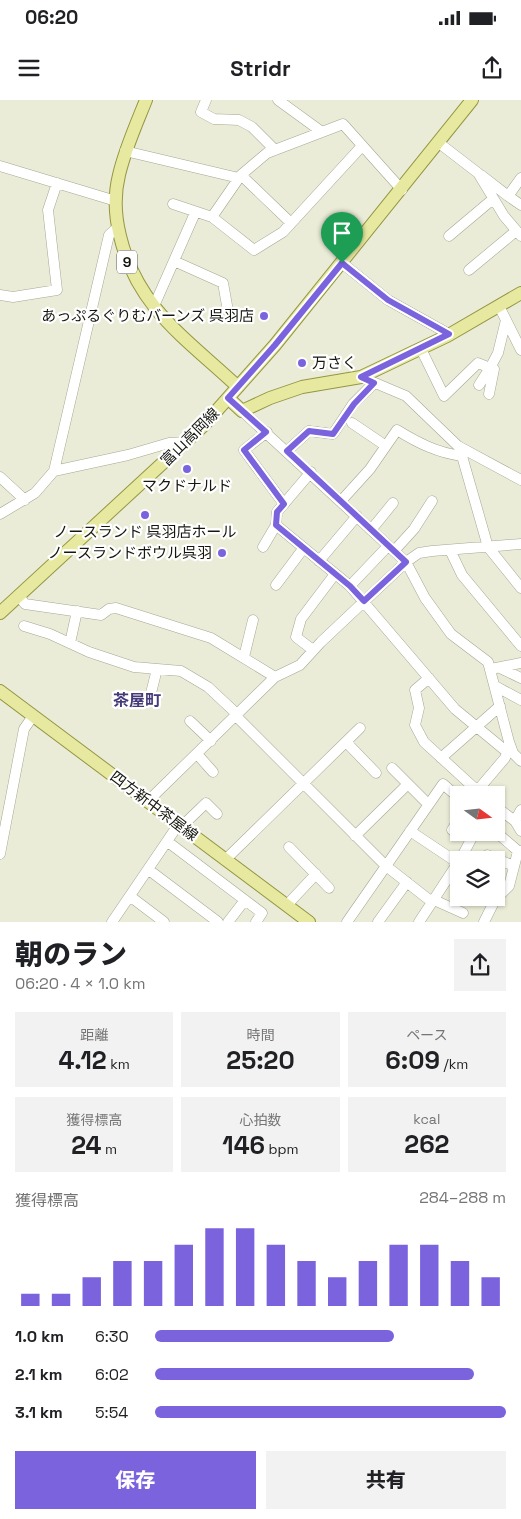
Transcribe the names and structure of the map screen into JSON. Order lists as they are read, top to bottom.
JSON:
{
  "streets": {
    "main road": ["9", "富山高岡線", "四方新中茶屋線"]
  },
  "crossings": [
    ["9", "富山高岡線"]
  ],
  "districts": ["茶屋町"],
  "places": [
    "あっぷるぐりむバーンズ 呉羽店",
    "万さく",
    "マクドナルド",
    "ノースランド 呉羽店ホール",
    "ノースランドボウル呉羽"
  ],
  "north": "right",
  "page": {
    "status": "06:20",
    "header": "Stridr",
    "heading": ["朝のラン", "06:20 · 4 × 1.0 km"],
    "stats": [
      ["距離", "4.12 km"],
      ["時間", "25:20"],
      ["ペース", "6:09 /km"],
      ["獲得標高", "24 m"],
      ["心拍数", "146 bpm"],
      ["kcal", "262"]
    ],
    "chart": ["獲得標高", "284–288 m"],
    "list": [
      {
        "name": "1.0 km",
        "note": "6:30"
      },
      {
        "name": "2.1 km",
        "note": "6:02"
      },
      {
        "name": "3.1 km",
        "note": "5:54"
      }
    ],
    "buttons": ["保存", "共有"]
  }
}
